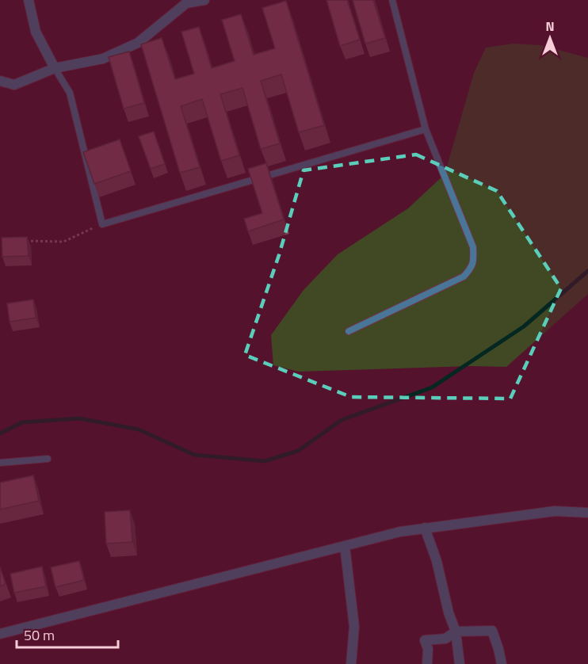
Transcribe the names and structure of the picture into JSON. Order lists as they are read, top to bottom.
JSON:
{
  "scale_bar": "50 m",
  "north": "top"
}
